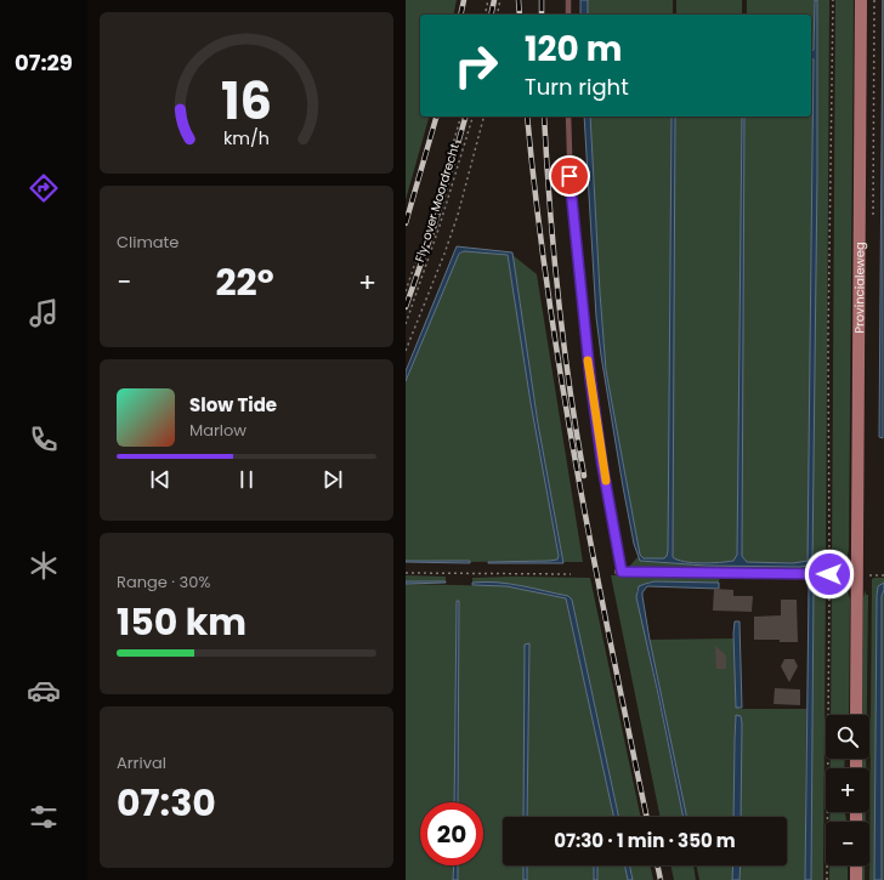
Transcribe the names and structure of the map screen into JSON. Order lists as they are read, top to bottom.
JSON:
{
  "streets": {
    "main road": ["Provincialeweg"],
    "path": ["Fly-over Moordrecht"]
  },
  "page": {
    "tabs": "07:29",
    "turn": ["120 m", "Turn right"],
    "tile": [
      "Climate",
      ["Range · 30%", "150 km"],
      ["Arrival", "07:30"]
    ],
    "heat": ["−", "22°", "+"],
    "song": ["Slow Tide", "Marlow"],
    "map_buttons": ["+", "−"],
    "limit": "20",
    "trip": "07:30 · 1 min · 350 m",
    "gauge": ["16", "km/h"]
  }
}
